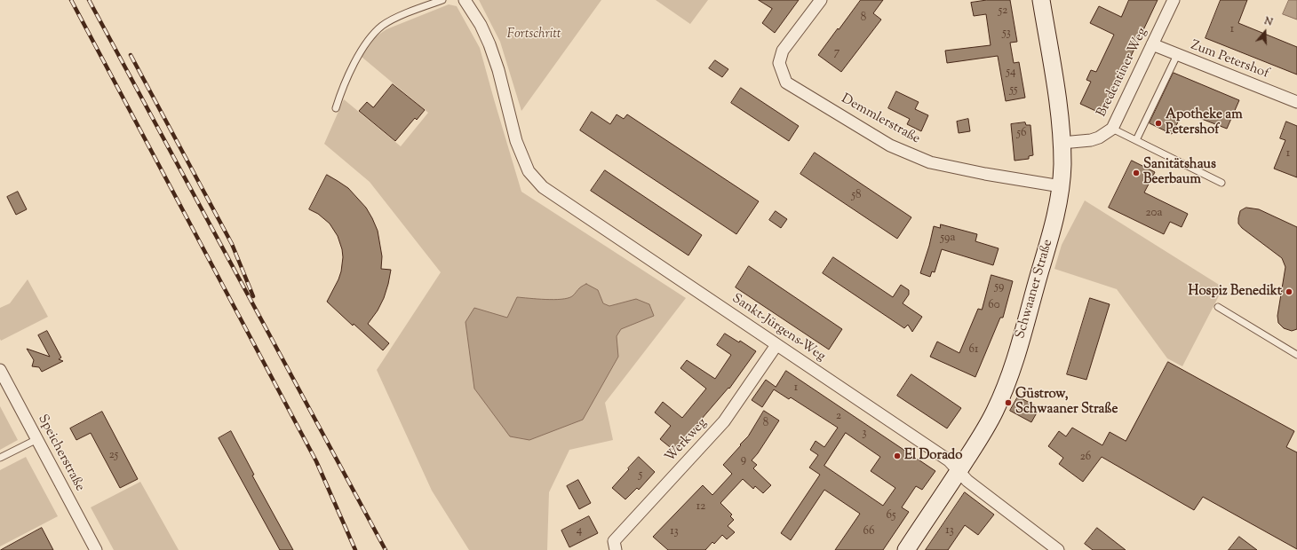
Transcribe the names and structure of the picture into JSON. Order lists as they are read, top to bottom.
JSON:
{
  "streets": {
    "main road": ["Schwaaner Straße"],
    "street": [
      "Zum Petershof",
      "Bredentiner Weg",
      "Demmlerstraße",
      "Sankt-Jürgens-Weg",
      "Werkweg",
      "Speicherstraße"
    ]
  },
  "crossings": [
    ["Zum Petershof", "Bredentiner Weg"],
    ["Bredentiner Weg", "Schwaaner Straße"],
    ["Demmlerstraße", "Schwaaner Straße"],
    ["Schwaaner Straße", "Sankt-Jürgens-Weg"],
    ["Sankt-Jürgens-Weg", "Werkweg"]
  ],
  "parks": ["Fortschritt"],
  "places": [
    "Apotheke am Petershof",
    "Sanitätshaus Beerbaum",
    "Hospiz Benedikt",
    "Güstrow, Schwaaner Straße",
    "El Dorado"
  ],
  "house_numbers": [
    "52",
    "8",
    "1",
    "53",
    "7",
    "54",
    "55",
    "56",
    "1",
    "58",
    "20a",
    "59a",
    "59",
    "60",
    "61",
    "1",
    "2",
    "8",
    "3",
    "25",
    "26",
    "9",
    "5",
    "12",
    "65",
    "4",
    "13",
    "13",
    "66"
  ],
  "north": "top"
}
